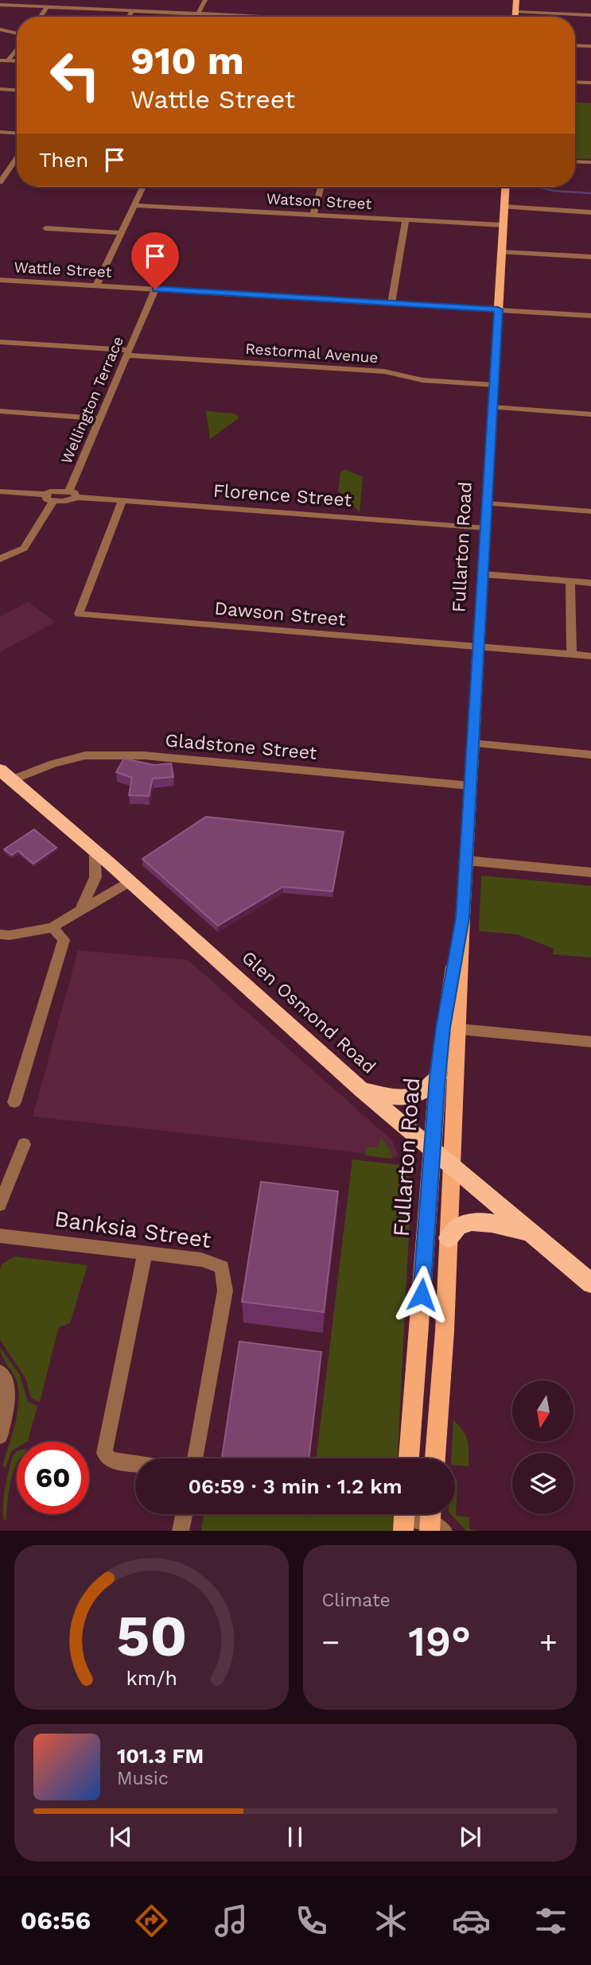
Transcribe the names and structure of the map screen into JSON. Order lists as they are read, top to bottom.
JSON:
{
  "streets": {
    "highway": ["Glen Osmond Road"],
    "main road": ["Fullarton Road"],
    "street": [
      "Watson Street",
      "Wattle Street",
      "Restormal Avenue",
      "Wellington Terrace",
      "Florence Street",
      "Dawson Street",
      "Gladstone Street",
      "Banksia Street"
    ]
  },
  "crossings": [
    ["Watson Street", "Fullarton Road"],
    ["Wattle Street", "Wellington Terrace"],
    ["Wattle Street", "Fullarton Road"],
    ["Restormal Avenue", "Wellington Terrace"],
    ["Restormal Avenue", "Fullarton Road"],
    ["Wellington Terrace", "Florence Street"],
    ["Florence Street", "Fullarton Road"],
    ["Florence Street", "Dawson Street"],
    ["Fullarton Road", "Dawson Street"],
    ["Fullarton Road", "Gladstone Street"],
    ["Fullarton Road", "Glen Osmond Road"],
    ["Gladstone Street", "Glen Osmond Road"]
  ],
  "north": "bottom",
  "page": {
    "turn": ["910 m", "Wattle Street"],
    "then": "Then",
    "limit": "60",
    "trip": "06:59 · 3 min · 1.2 km",
    "tile": "Climate",
    "heat": ["−", "19°", "+"],
    "song": ["101.3 FM", "Music"],
    "tabs": "06:56",
    "gauge": ["50", "km/h"]
  }
}
